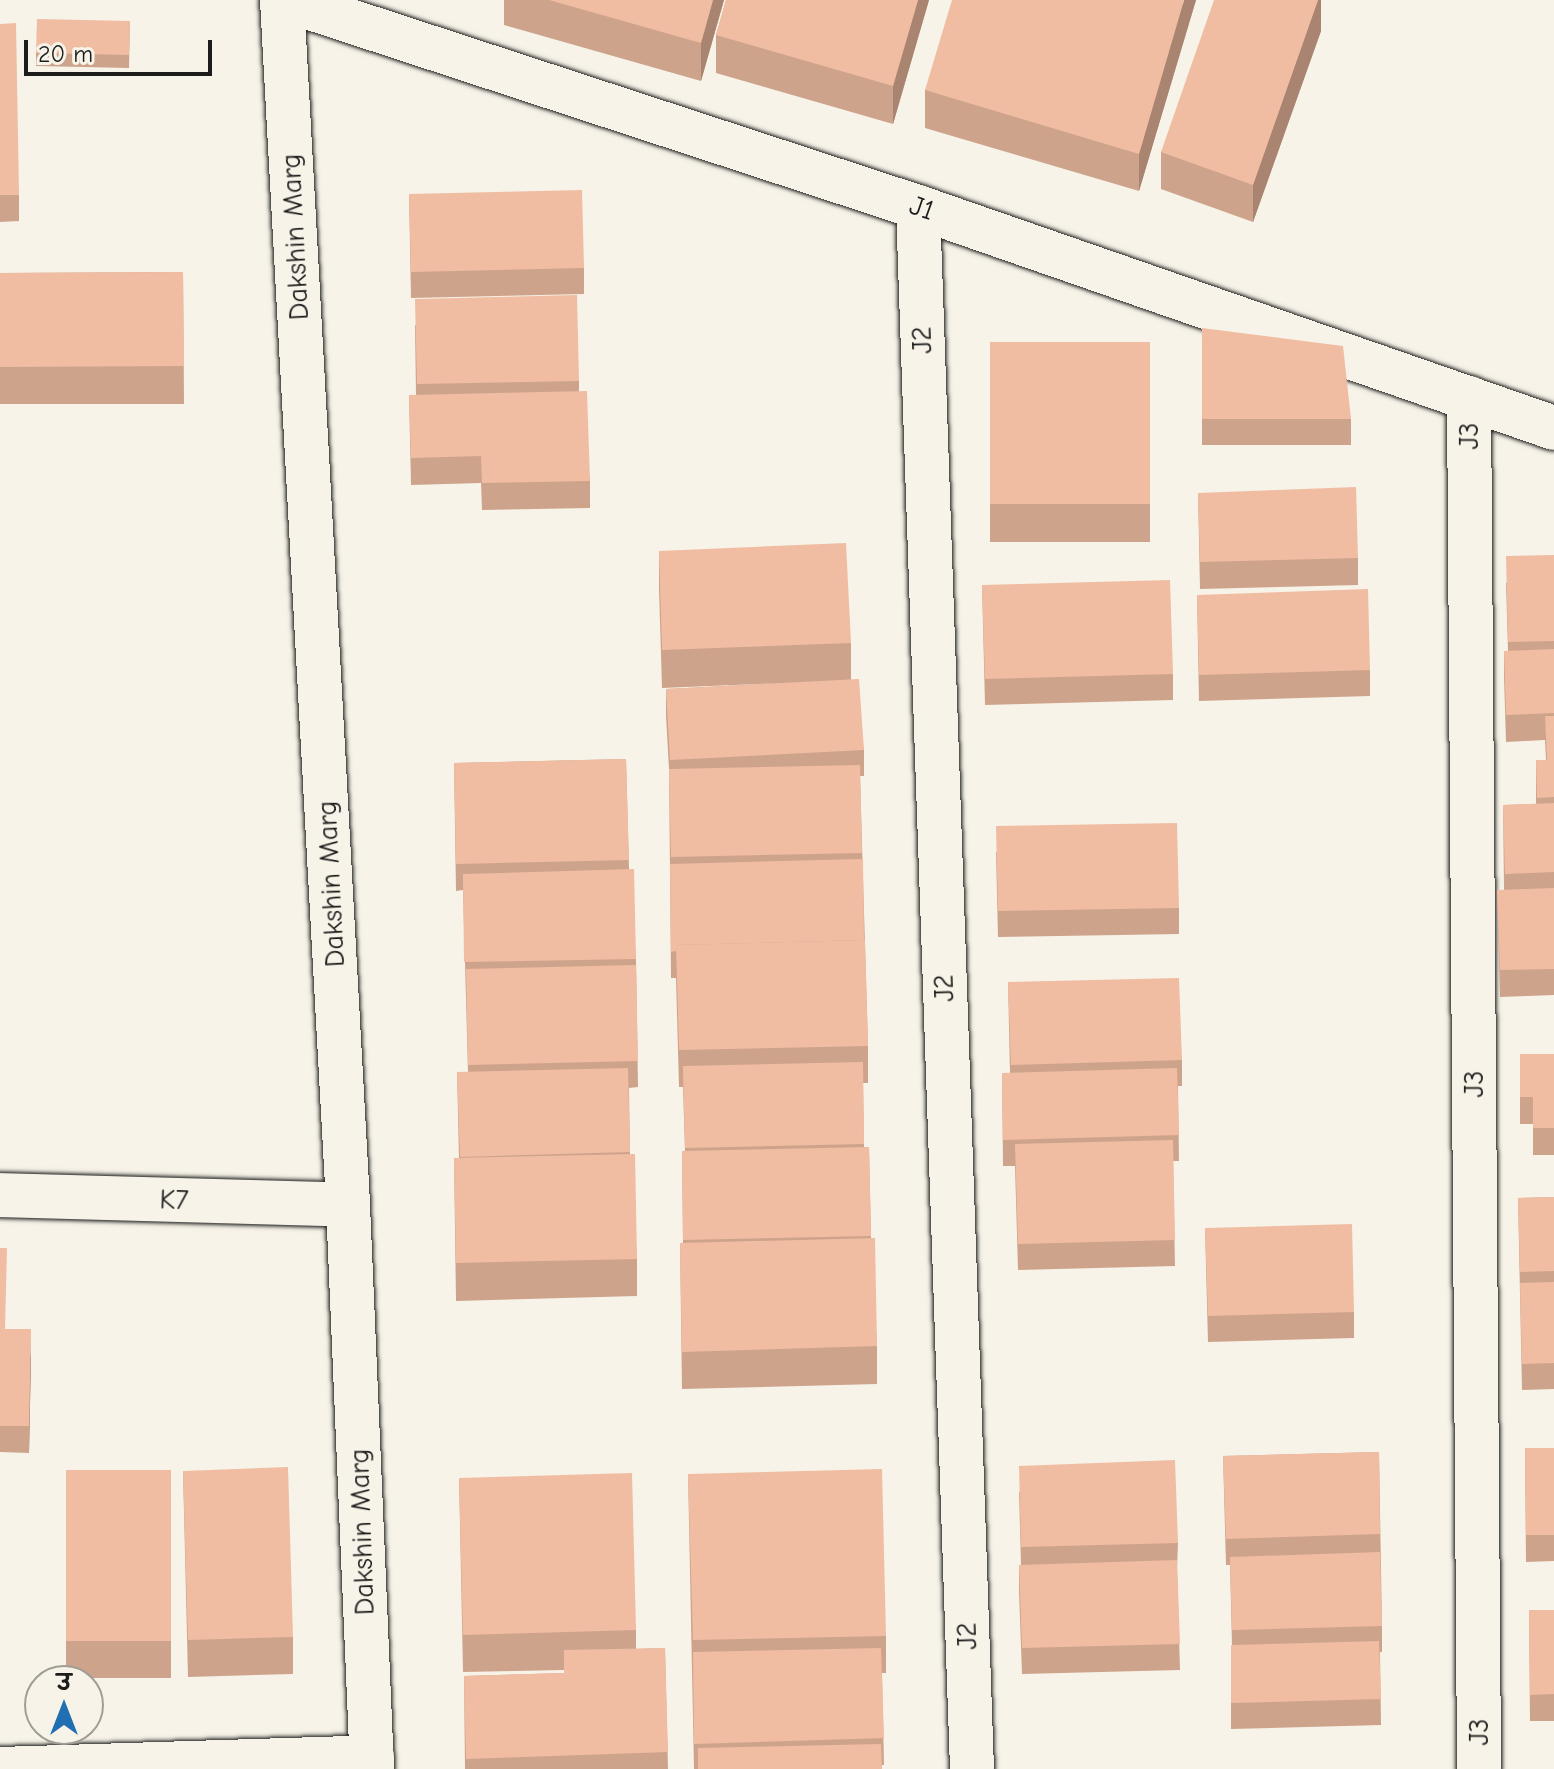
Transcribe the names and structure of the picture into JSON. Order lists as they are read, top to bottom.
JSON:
{
  "streets": {
    "street": [
      "J1",
      "Dakshin Marg",
      "J2",
      "J3",
      "K7"
    ]
  },
  "crossings": [
    ["J1", "Dakshin Marg"],
    ["J1", "J2"],
    ["J1", "J3"],
    ["Dakshin Marg", "K7"]
  ],
  "scale_bar": "20 m",
  "north": "top"
}
